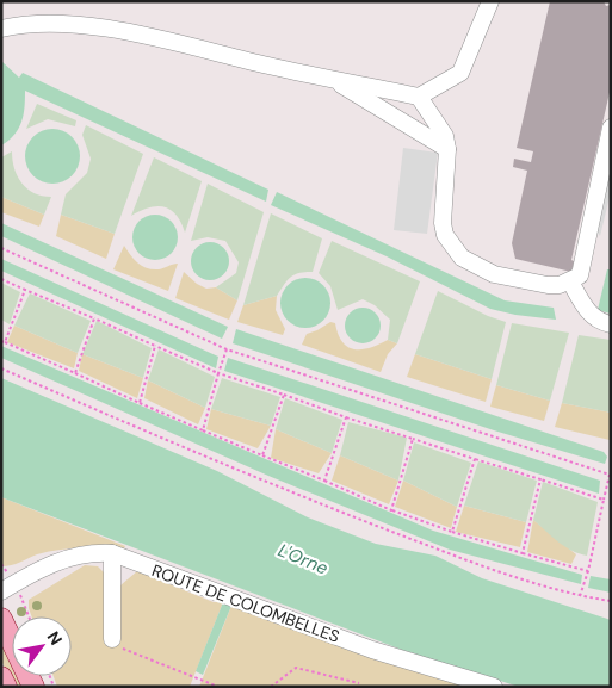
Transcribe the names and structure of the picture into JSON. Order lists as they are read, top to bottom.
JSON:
{
  "streets": {
    "street": ["ROUTE DE COLOMBELLES"]
  },
  "water": ["L'Orne"],
  "north": "top right"
}
